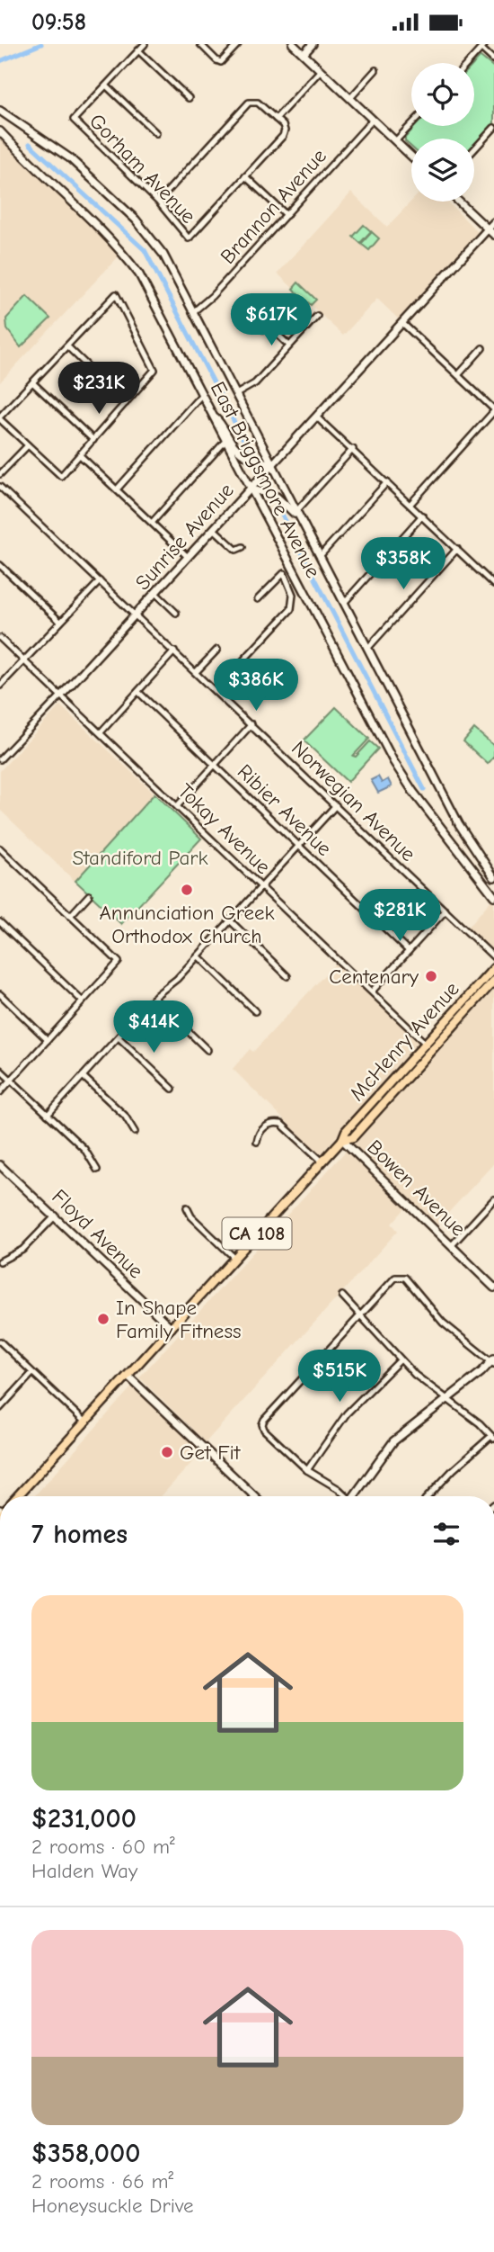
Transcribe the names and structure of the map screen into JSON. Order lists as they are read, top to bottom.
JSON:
{
  "streets": {
    "main road": [
      "East Briggsmore Avenue",
      "Sunrise Avenue",
      "McHenry Avenue",
      "Bowen Avenue",
      "Floyd Avenue",
      "CA 108"
    ],
    "street": [
      "Gorham Avenue",
      "Brannon Avenue",
      "Norwegian Avenue",
      "Ribier Avenue",
      "Tokay Avenue"
    ]
  },
  "crossings": [
    ["Brannon Avenue", "East Briggsmore Avenue"],
    ["East Briggsmore Avenue", "Sunrise Avenue"],
    ["Sunrise Avenue", "Norwegian Avenue"],
    ["Sunrise Avenue", "Tokay Avenue"],
    ["Tokay Avenue", "McHenry Avenue"],
    ["McHenry Avenue", "Bowen Avenue"],
    ["McHenry Avenue", "Floyd Avenue"]
  ],
  "parks": ["Standiford Park"],
  "places": [
    "Annunciation Greek Orthodox Church",
    "Centenary",
    "In Shape Family Fitness",
    "Get Fit"
  ],
  "page": {
    "status": "09:58",
    "price": [
      "$617K",
      "$231K",
      "$358K",
      "$386K",
      "$281K",
      "$414K",
      "$515K"
    ],
    "heading": "7 homes",
    "list": [
      {
        "name": "$231,000",
        "note": "2 rooms · 60 m² · Halden Way"
      },
      {
        "name": "$358,000",
        "note": "2 rooms · 66 m² · Honeysuckle Drive"
      }
    ]
  }
}
